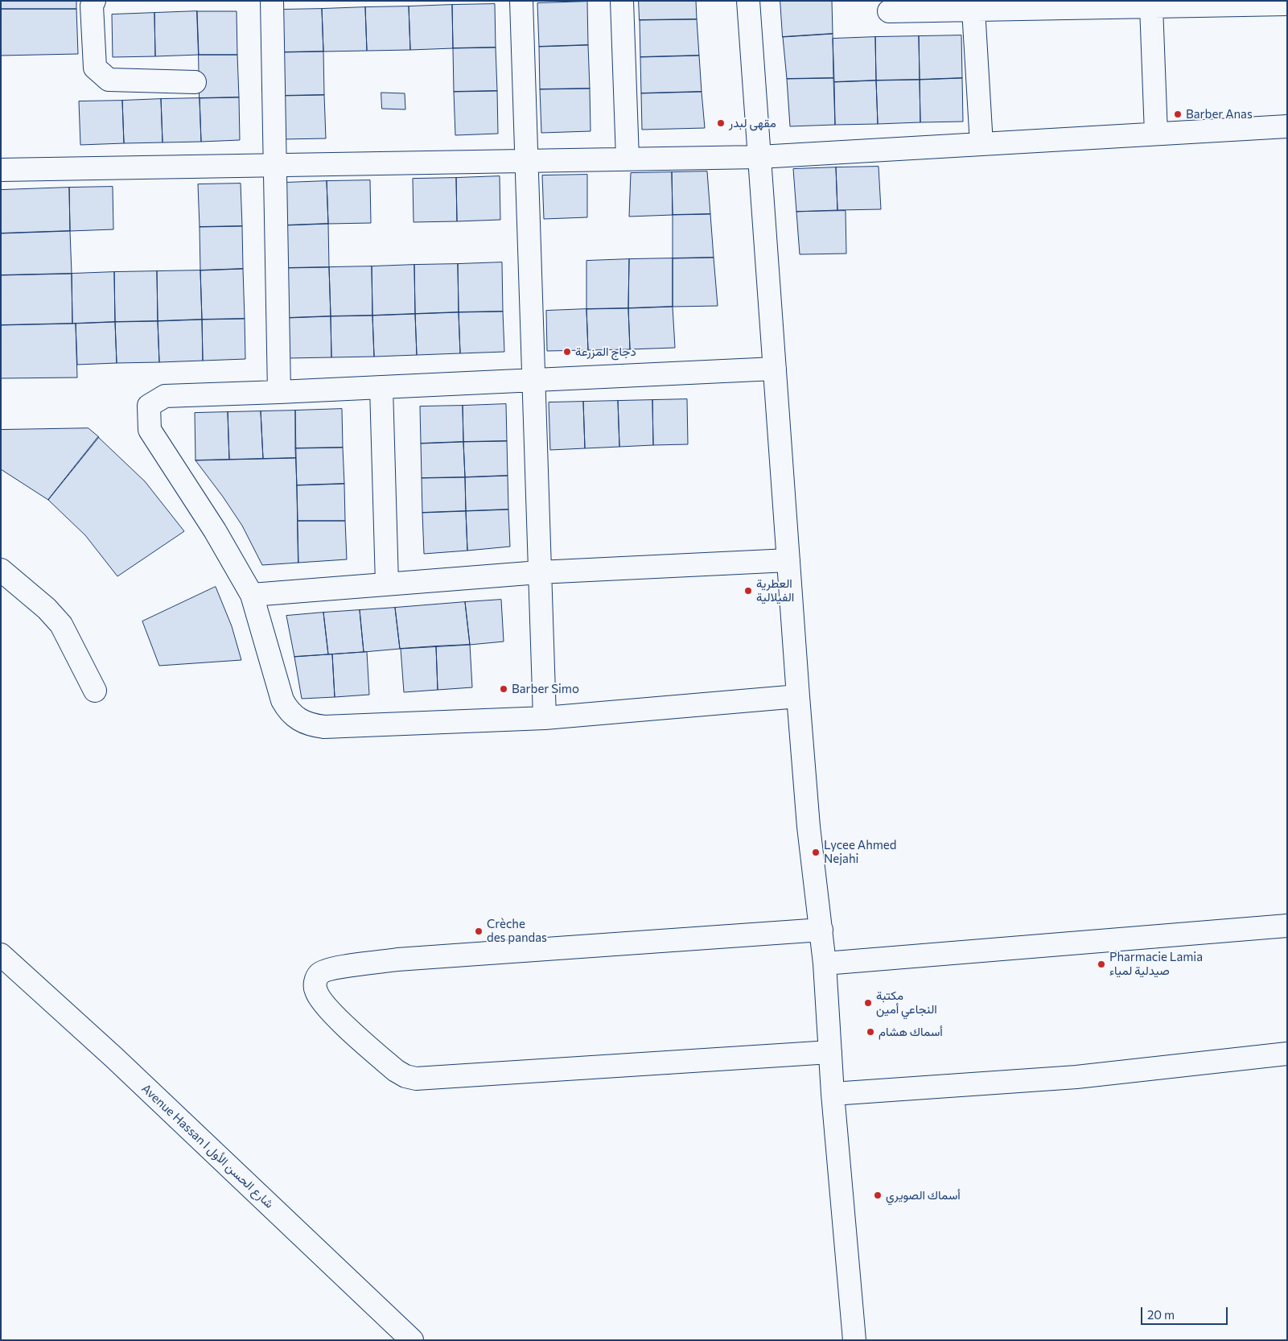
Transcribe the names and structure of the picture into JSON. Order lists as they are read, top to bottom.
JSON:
{
  "streets": {
    "street": ["Avenue Hassan I شارع الحسن الأول"]
  },
  "places": [
    "Barber Anas",
    "مقهى لبدر",
    "دجاج المزرعة",
    "العطرية الفيلالية",
    "Barber Simo",
    "Lycee Ahmed Nejahi",
    "Crèche des pandas",
    "Pharmacie Lamia صيدلية لمياء",
    "مكتبة النجاعي أمين",
    "أسماك هشام",
    "أسماك الصويري"
  ],
  "scale_bar": "20 m"
}
